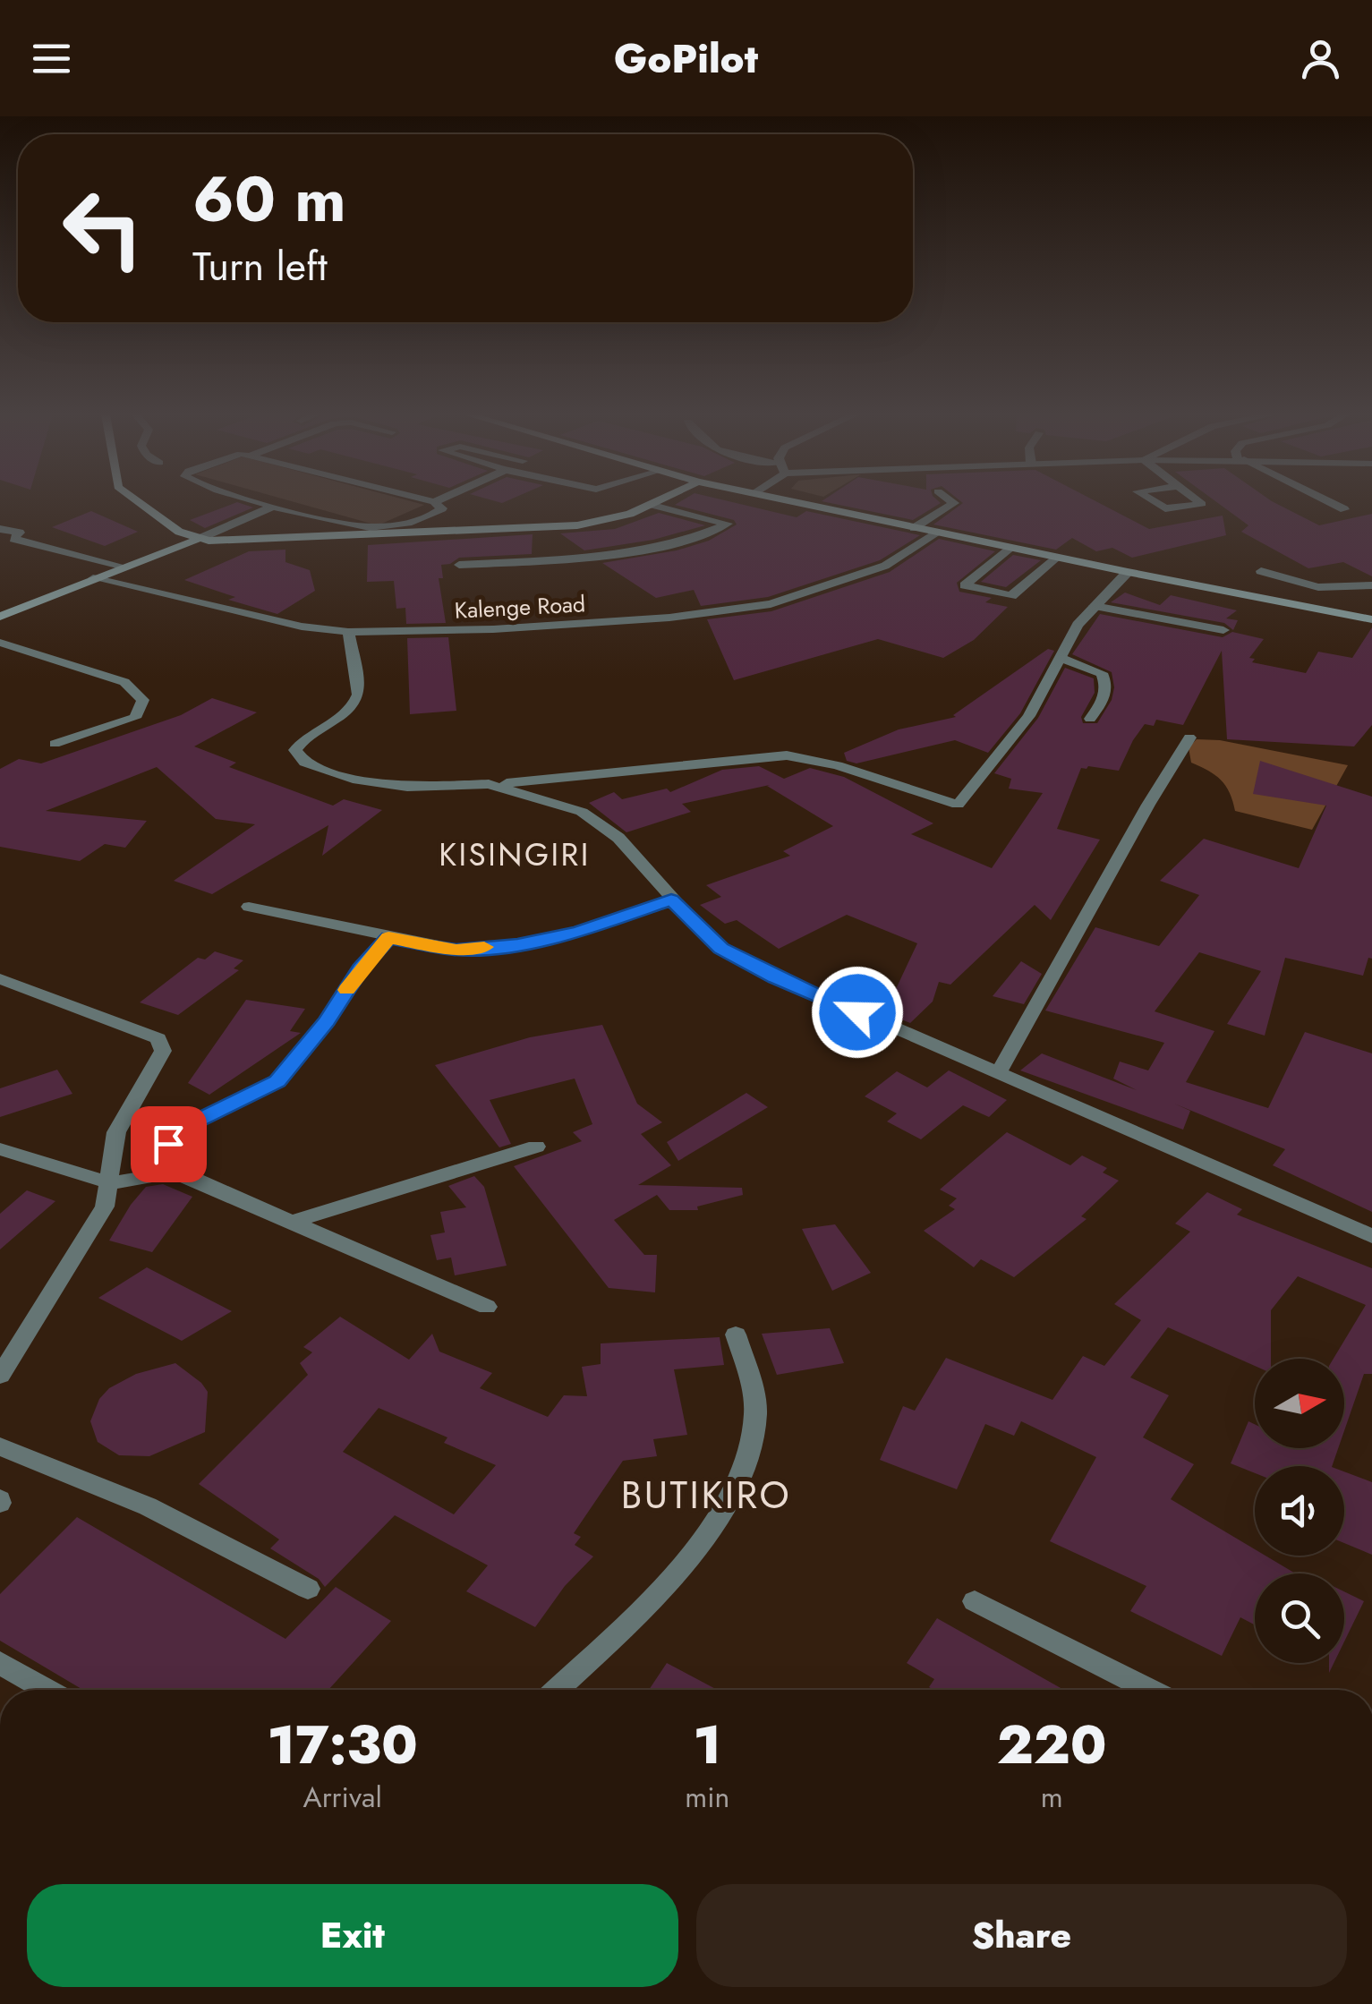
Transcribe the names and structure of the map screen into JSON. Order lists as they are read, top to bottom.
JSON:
{
  "streets": {
    "street": ["Kalenge Road"]
  },
  "districts": ["KISINGIRI", "BUTIKIRO"],
  "north": "right",
  "page": {
    "header": "GoPilot",
    "turn": ["60 m", "Turn left"],
    "eta": [
      "17:30",
      "Arrival",
      "1",
      "min",
      "220",
      "m"
    ],
    "buttons": ["Exit", "Share"]
  }
}
